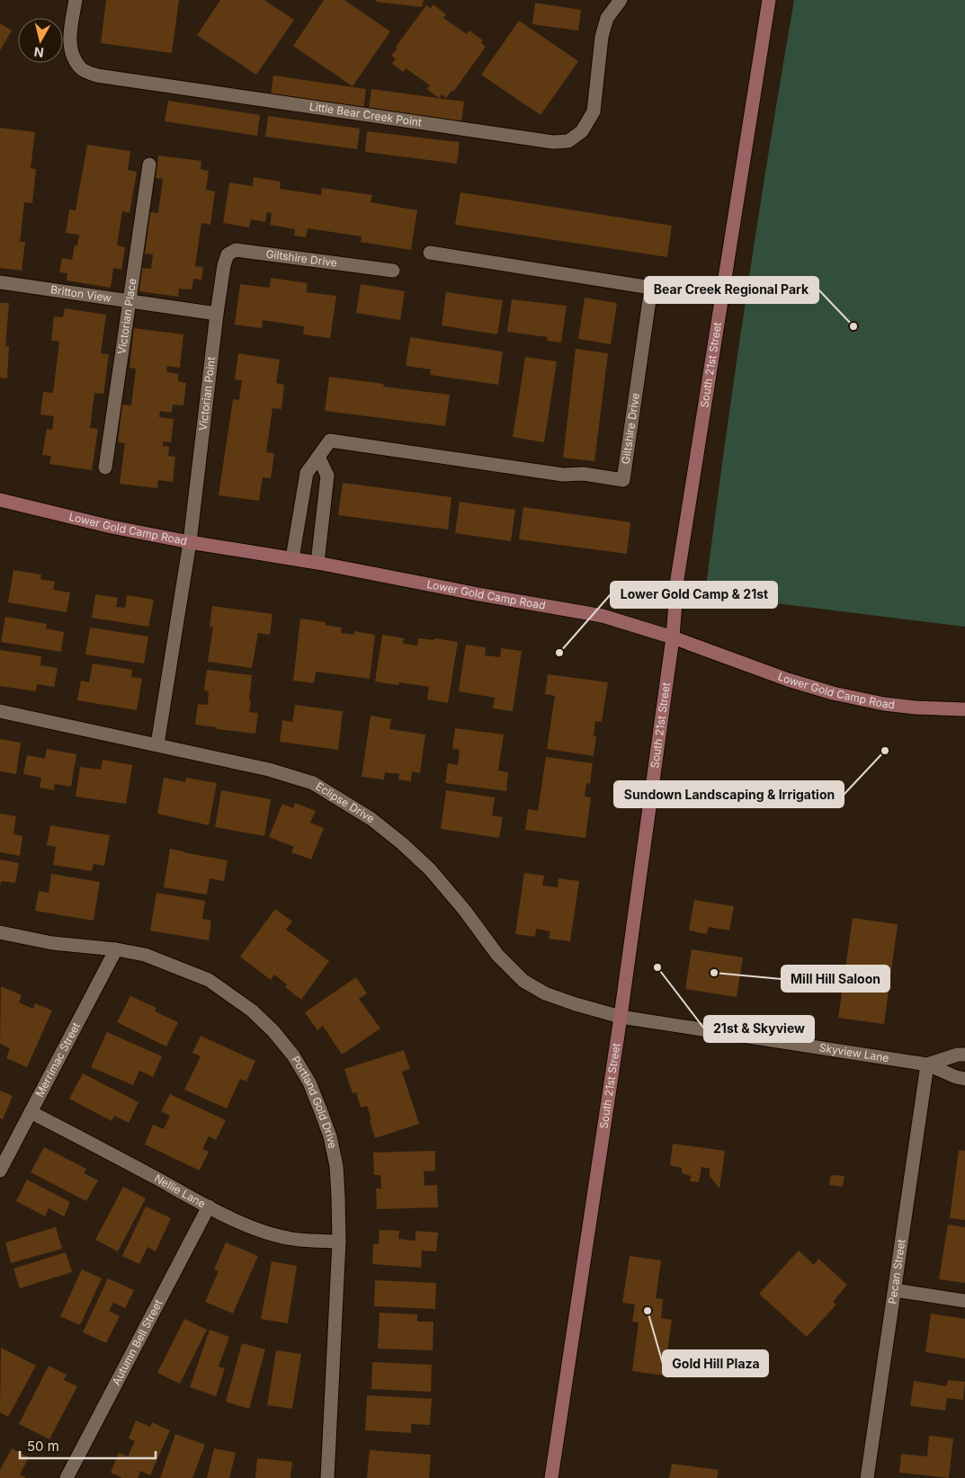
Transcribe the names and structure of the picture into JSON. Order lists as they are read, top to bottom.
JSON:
{
  "streets": {
    "main road": ["South 21st Street", "Lower Gold Camp Road"],
    "street": [
      "Little Bear Creek Point",
      "Giltshire Drive",
      "Britton View",
      "Victorian Place",
      "Victorian Point",
      "Eclipse Drive",
      "Skyview Lane",
      "Merrimac Street",
      "Portland Gold Drive",
      "Nellie Lane",
      "Pecan Street",
      "Autumn Bell Street"
    ]
  },
  "crossings": [
    ["Giltshire Drive", "Victorian Point"],
    ["Giltshire Drive", "Lower Gold Camp Road"],
    ["Britton View", "Victorian Place"],
    ["Britton View", "Victorian Point"],
    ["South 21st Street", "Lower Gold Camp Road"],
    ["South 21st Street", "Eclipse Drive"],
    ["South 21st Street", "Skyview Lane"],
    ["Victorian Point", "Lower Gold Camp Road"],
    ["Victorian Point", "Eclipse Drive"],
    ["Eclipse Drive", "Skyview Lane"],
    ["Skyview Lane", "Pecan Street"],
    ["Merrimac Street", "Portland Gold Drive"],
    ["Merrimac Street", "Nellie Lane"],
    ["Portland Gold Drive", "Nellie Lane"],
    ["Nellie Lane", "Autumn Bell Street"]
  ],
  "places": [
    "Bear Creek Regional Park",
    "Lower Gold Camp & 21st",
    "Sundown Landscaping & Irrigation",
    "21st & Skyview",
    "Mill Hill Saloon",
    "Gold Hill Plaza"
  ],
  "scale_bar": "50 m",
  "north": "bottom"
}
